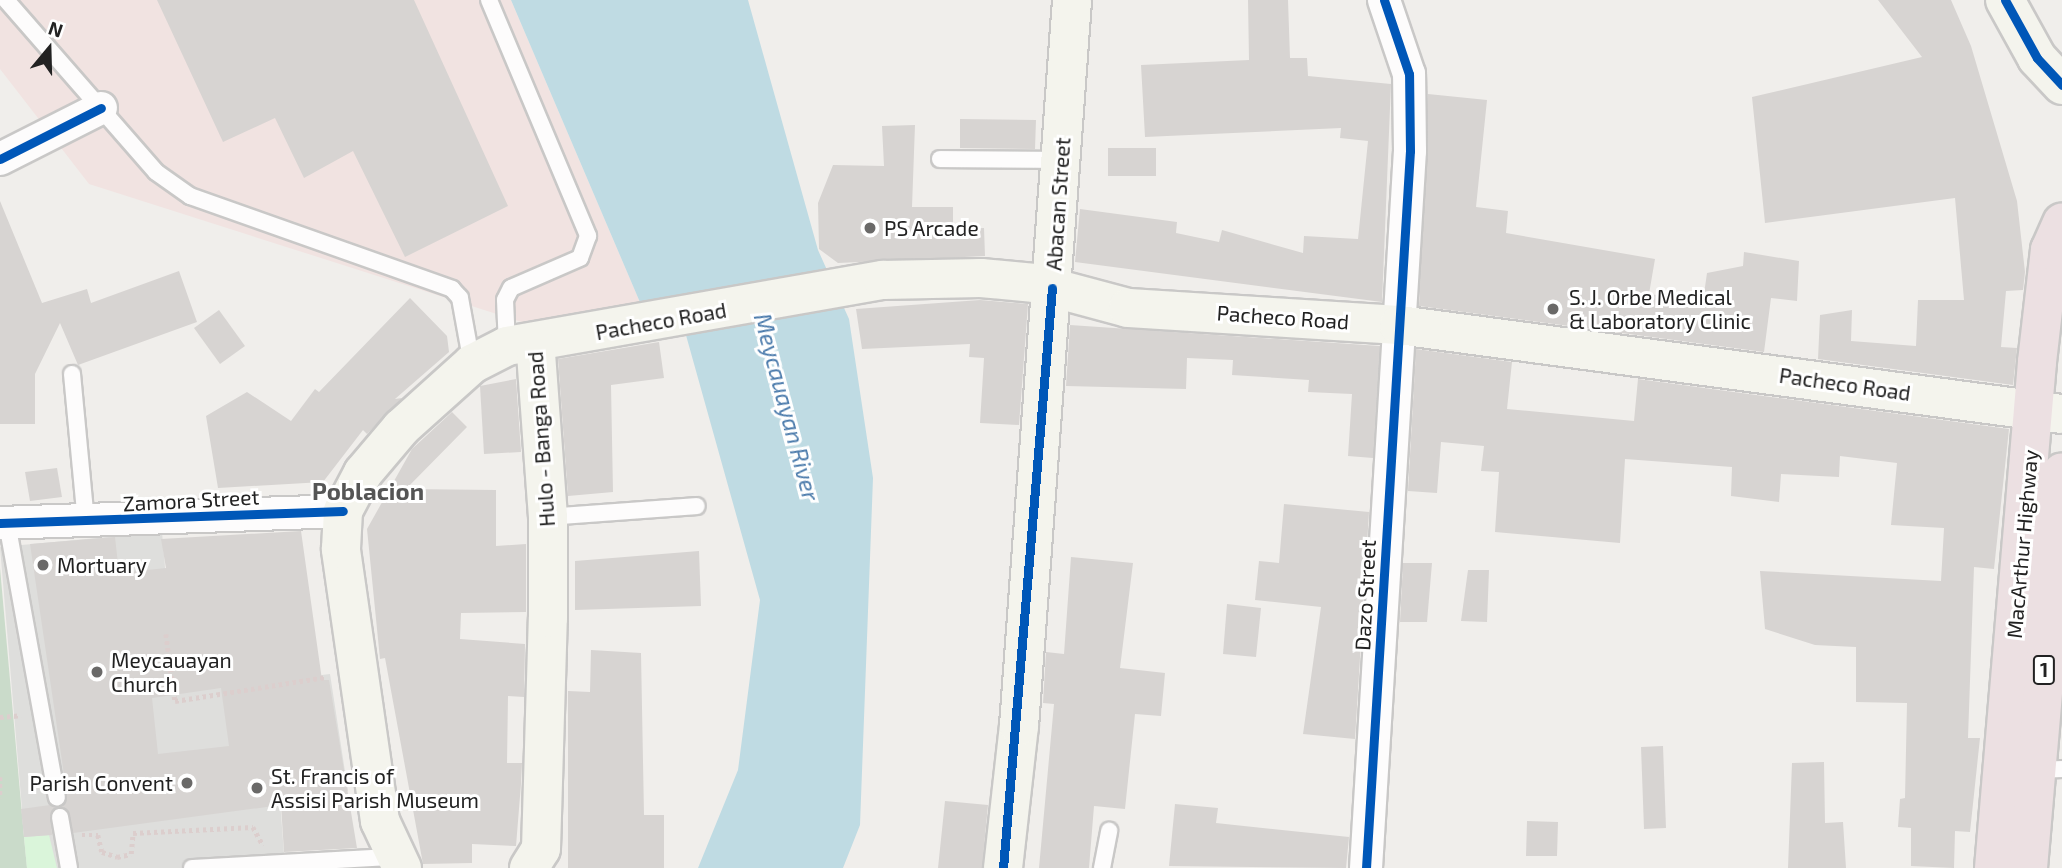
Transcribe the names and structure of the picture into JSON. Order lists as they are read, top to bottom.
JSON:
{
  "streets": {
    "highway": ["MacArthur Highway", "1"],
    "main road": ["Abacan Street", "Pacheco Road", "Hulo - Banga Road"],
    "street": ["Zamora Street", "Dazo Street"]
  },
  "crossings": [
    ["Abacan Street", "Pacheco Road"],
    ["Pacheco Road", "Hulo - Banga Road"],
    ["Pacheco Road", "MacArthur Highway"],
    ["Pacheco Road", "Dazo Street"],
    ["Hulo - Banga Road", "Zamora Street"]
  ],
  "districts": ["Poblacion"],
  "water": ["Meycauayan River"],
  "places": [
    "PS Arcade",
    "S. J. Orbe Medical & Laboratory Clinic",
    "Mortuary",
    "Meycauayan Church",
    "Parish Convent",
    "St. Francis of Assisi Parish Museum"
  ],
  "north": "top"
}
